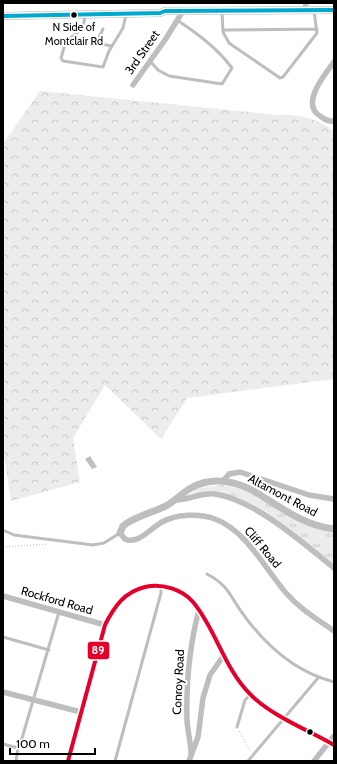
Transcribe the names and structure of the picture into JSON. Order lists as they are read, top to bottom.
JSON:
{
  "streets": {
    "street": [
      "3rd Street",
      "Altamont Road",
      "Cliff Road",
      "Rockford Road",
      "Conroy Road"
    ]
  },
  "crossings": [
    ["Altamont Road", "Cliff Road"]
  ],
  "places": ["N Side of Montclair Rd"],
  "lines": ["transit line 89"],
  "scale_bar": "100 m"
}
